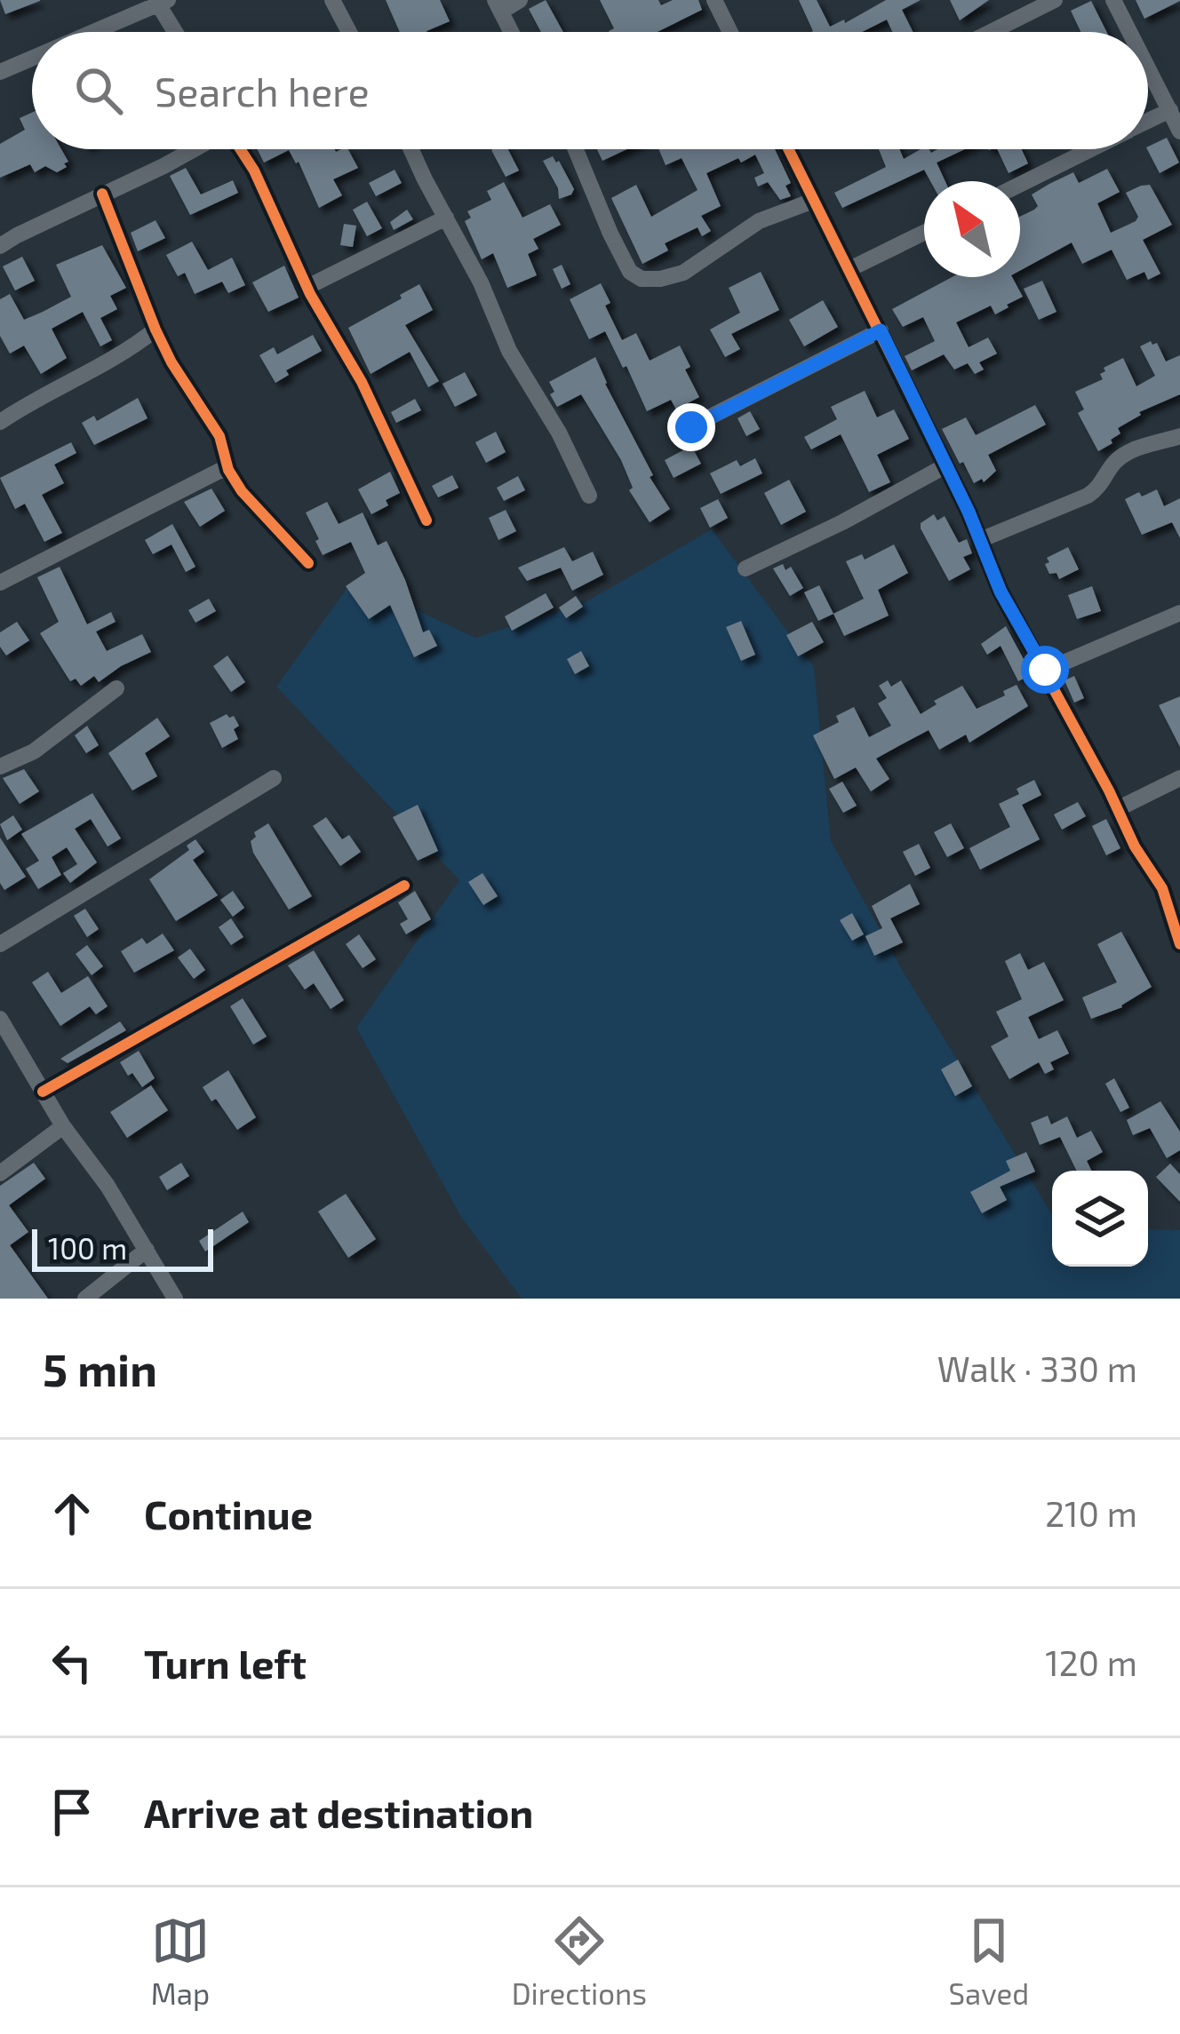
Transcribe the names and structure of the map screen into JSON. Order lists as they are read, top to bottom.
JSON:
{
  "scale_bar": "100 m",
  "north": "top left",
  "page": {
    "search": "Search here",
    "scale": "100 m",
    "heading": ["5 min", "Walk · 330 m"],
    "list": [
      ["Continue", "210 m"],
      ["Turn left", "120 m"],
      "Arrive at destination"
    ],
    "nav": ["Map", "Directions", "Saved"]
  }
}
